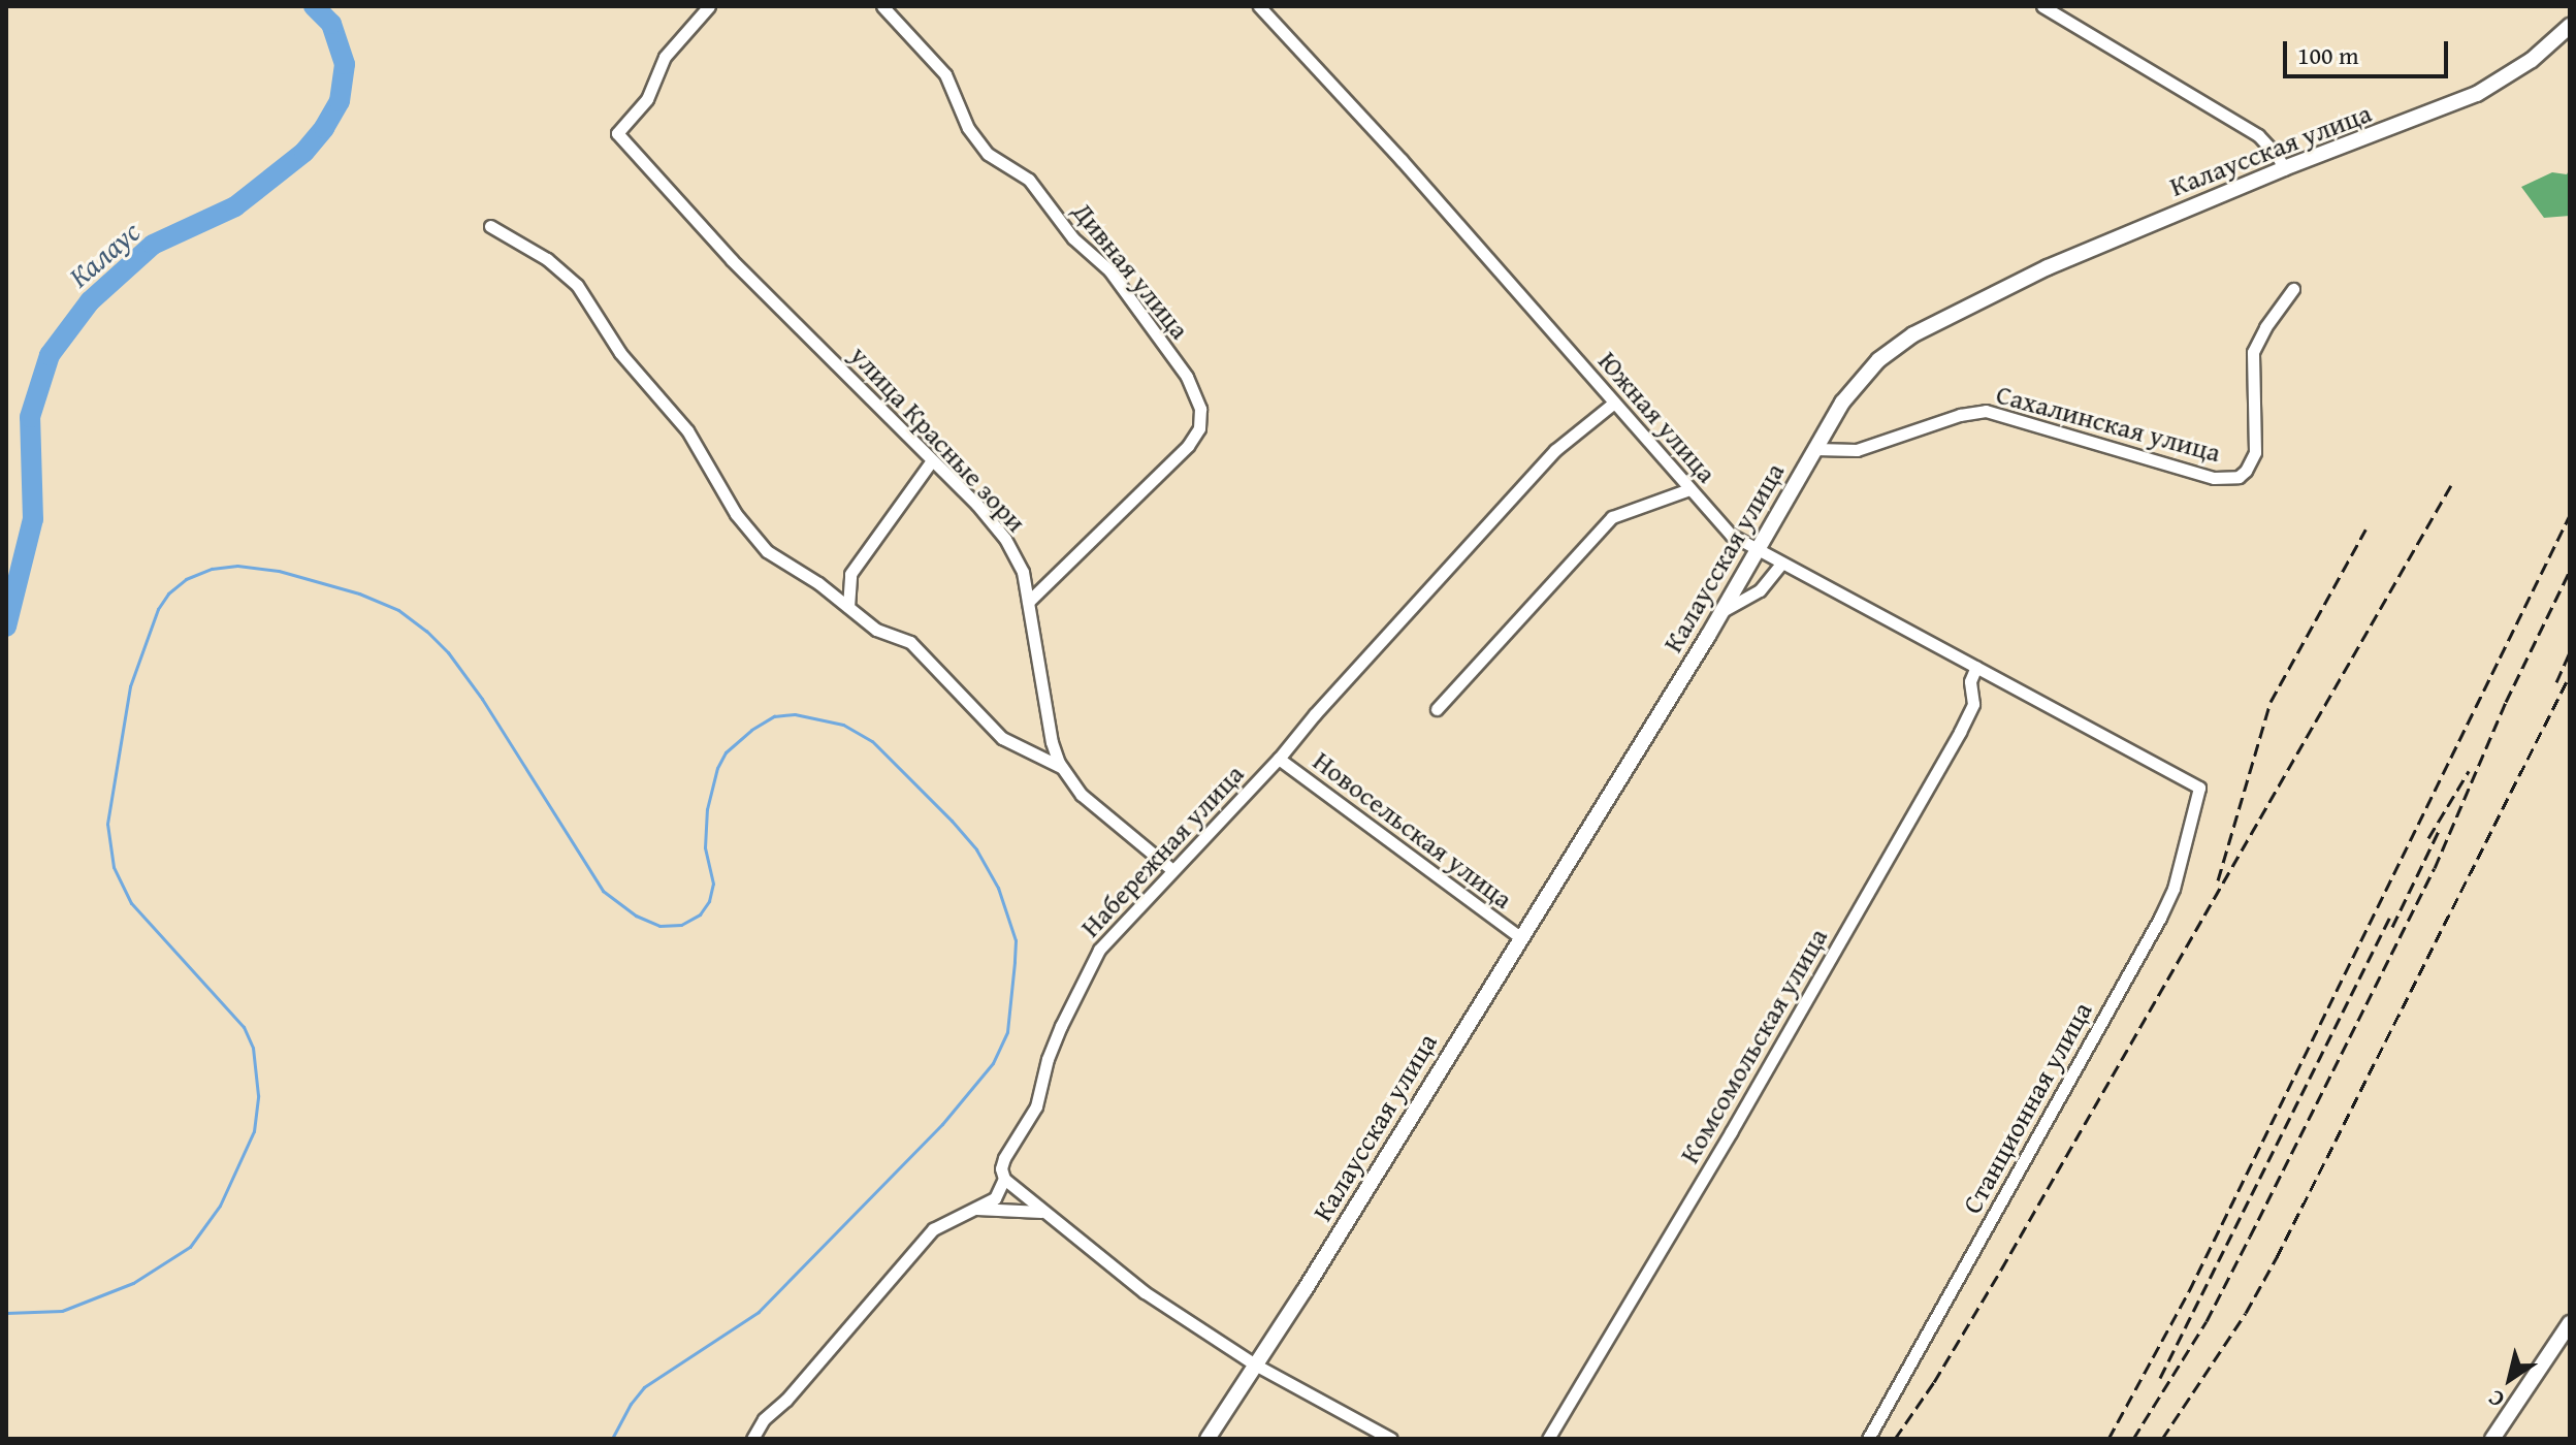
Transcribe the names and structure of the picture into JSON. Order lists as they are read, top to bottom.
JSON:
{
  "streets": {
    "street": [
      "Калаусская улица",
      "Дивная улица",
      "Южная улица",
      "Сахалинская улица",
      "улица Красные зори",
      "Новосельская улица",
      "Набережная улица",
      "Комсомольская улица",
      "Станционная улица"
    ]
  },
  "crossings": [
    ["Калаусская улица", "Южная улица"],
    ["Калаусская улица", "Сахалинская улица"],
    ["Калаусская улица", "Новосельская улица"],
    ["Дивная улица", "улица Красные зори"],
    ["Южная улица", "Набережная улица"],
    ["Южная улица", "Комсомольская улица"],
    ["Южная улица", "Станционная улица"],
    ["улица Красные зори", "Набережная улица"],
    ["Новосельская улица", "Набережная улица"]
  ],
  "water": ["Калаус"],
  "scale_bar": "100 m",
  "north": "bottom left"
}
